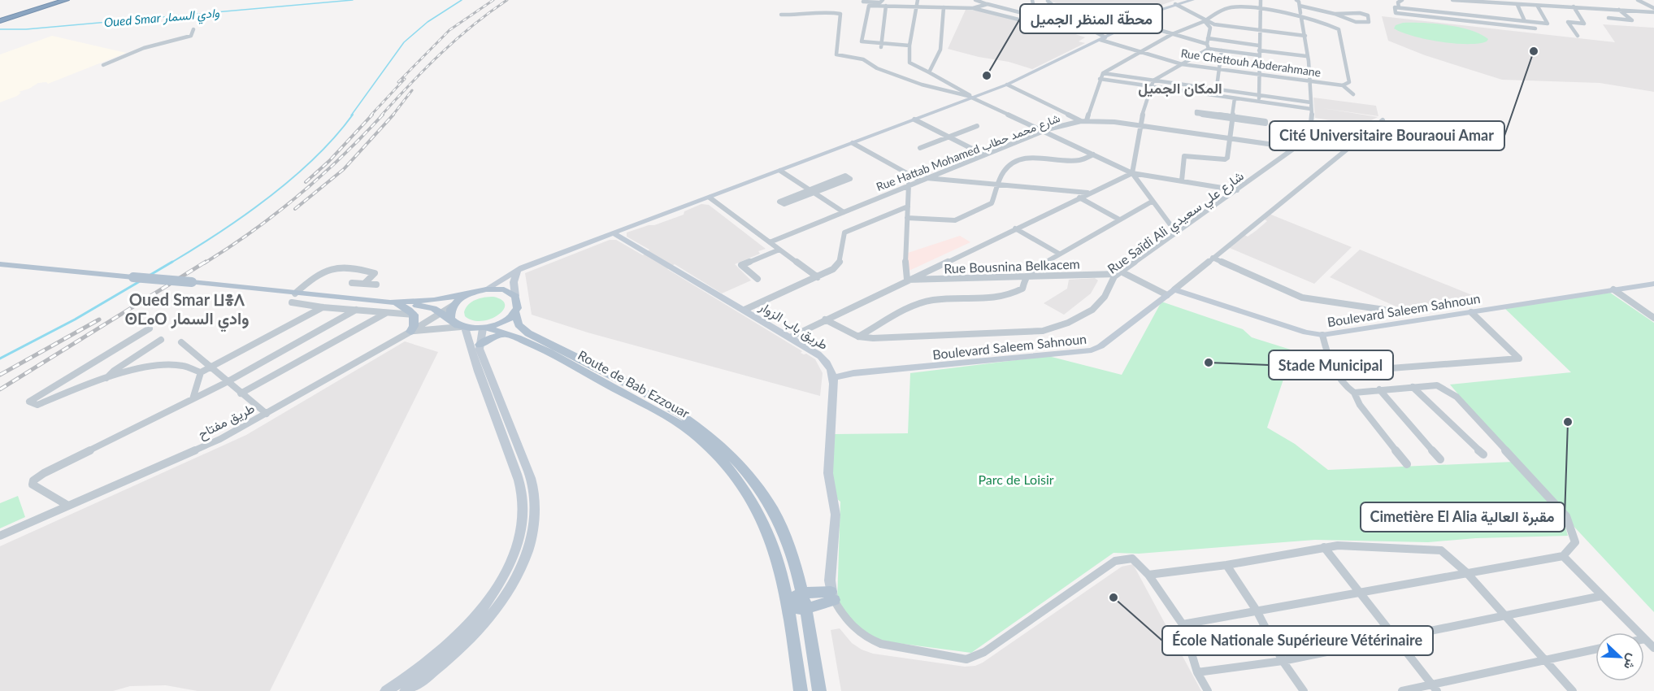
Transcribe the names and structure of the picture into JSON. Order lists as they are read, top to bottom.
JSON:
{
  "streets": {
    "main road": ["Boulevard Saleem Sahnoun", "طريق باب الزوار", "Route de Bab Ezzouar"],
    "street": [
      "Rue Chettouh Abderahmane",
      "Rue Hattab Mohamed شارع محمد حطاب",
      "Rue Saïdi Ali شارع علي سعيدي",
      "Rue Bousnina Belkacem",
      "طريق مفتاح"
    ]
  },
  "crossings": [
    ["Rue Chettouh Abderahmane", "Rue Saïdi Ali شارع علي سعيدي"],
    ["Rue Hattab Mohamed شارع محمد حطاب", "Rue Saïdi Ali شارع علي سعيدي"],
    ["Rue Saïdi Ali شارع علي سعيدي", "Rue Bousnina Belkacem"],
    ["Boulevard Saleem Sahnoun", "طريق باب الزوار"]
  ],
  "districts": ["المكان الجميل", "Oued Smar ⵡⴻⴷ ⵙⵎⴰⵔ وادي السمار"],
  "water": ["Oued Smar وادي السمار"],
  "parks": ["Parc de Loisir"],
  "places": [
    "Cité Universitaire Bouraoui Amar",
    "محطّة المنظر الجميل",
    "Stade Municipal",
    "Cimetière El Alia مقبرة العالية",
    "École Nationale Supérieure Vétérinaire"
  ],
  "north": "bottom right"
}
